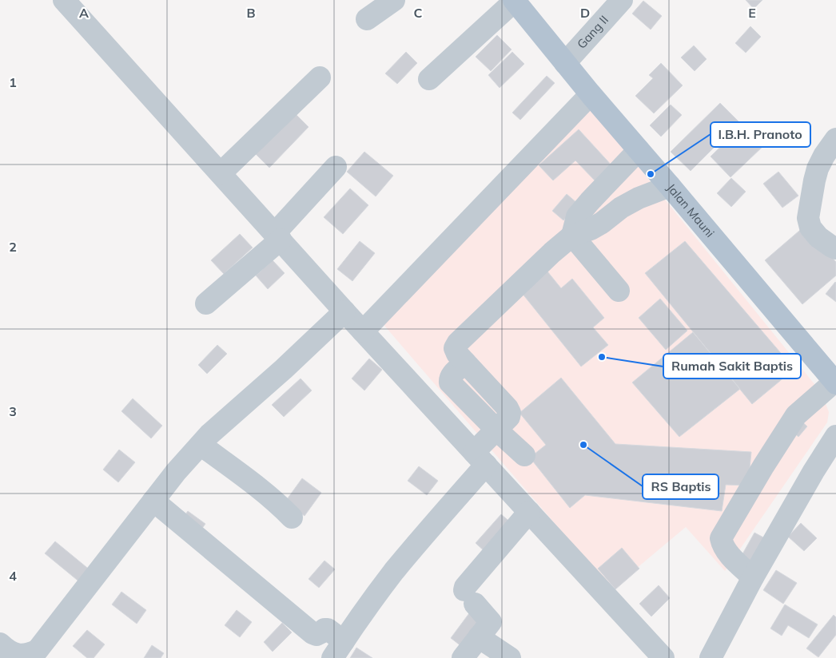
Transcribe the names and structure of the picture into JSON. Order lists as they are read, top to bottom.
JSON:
{
  "streets": {
    "main road": ["Jalan Mauni"],
    "street": ["Gang II"]
  },
  "crossings": [
    ["Gang II", "Jalan Mauni"]
  ],
  "places": ["I.B.H. Pranoto", "Rumah Sakit Baptis", "RS Baptis"],
  "grid": {
    "columns": [
      "A",
      "B",
      "C",
      "D",
      "E"
    ],
    "rows": [
      "1",
      "2",
      "3",
      "4"
    ]
  }
}
